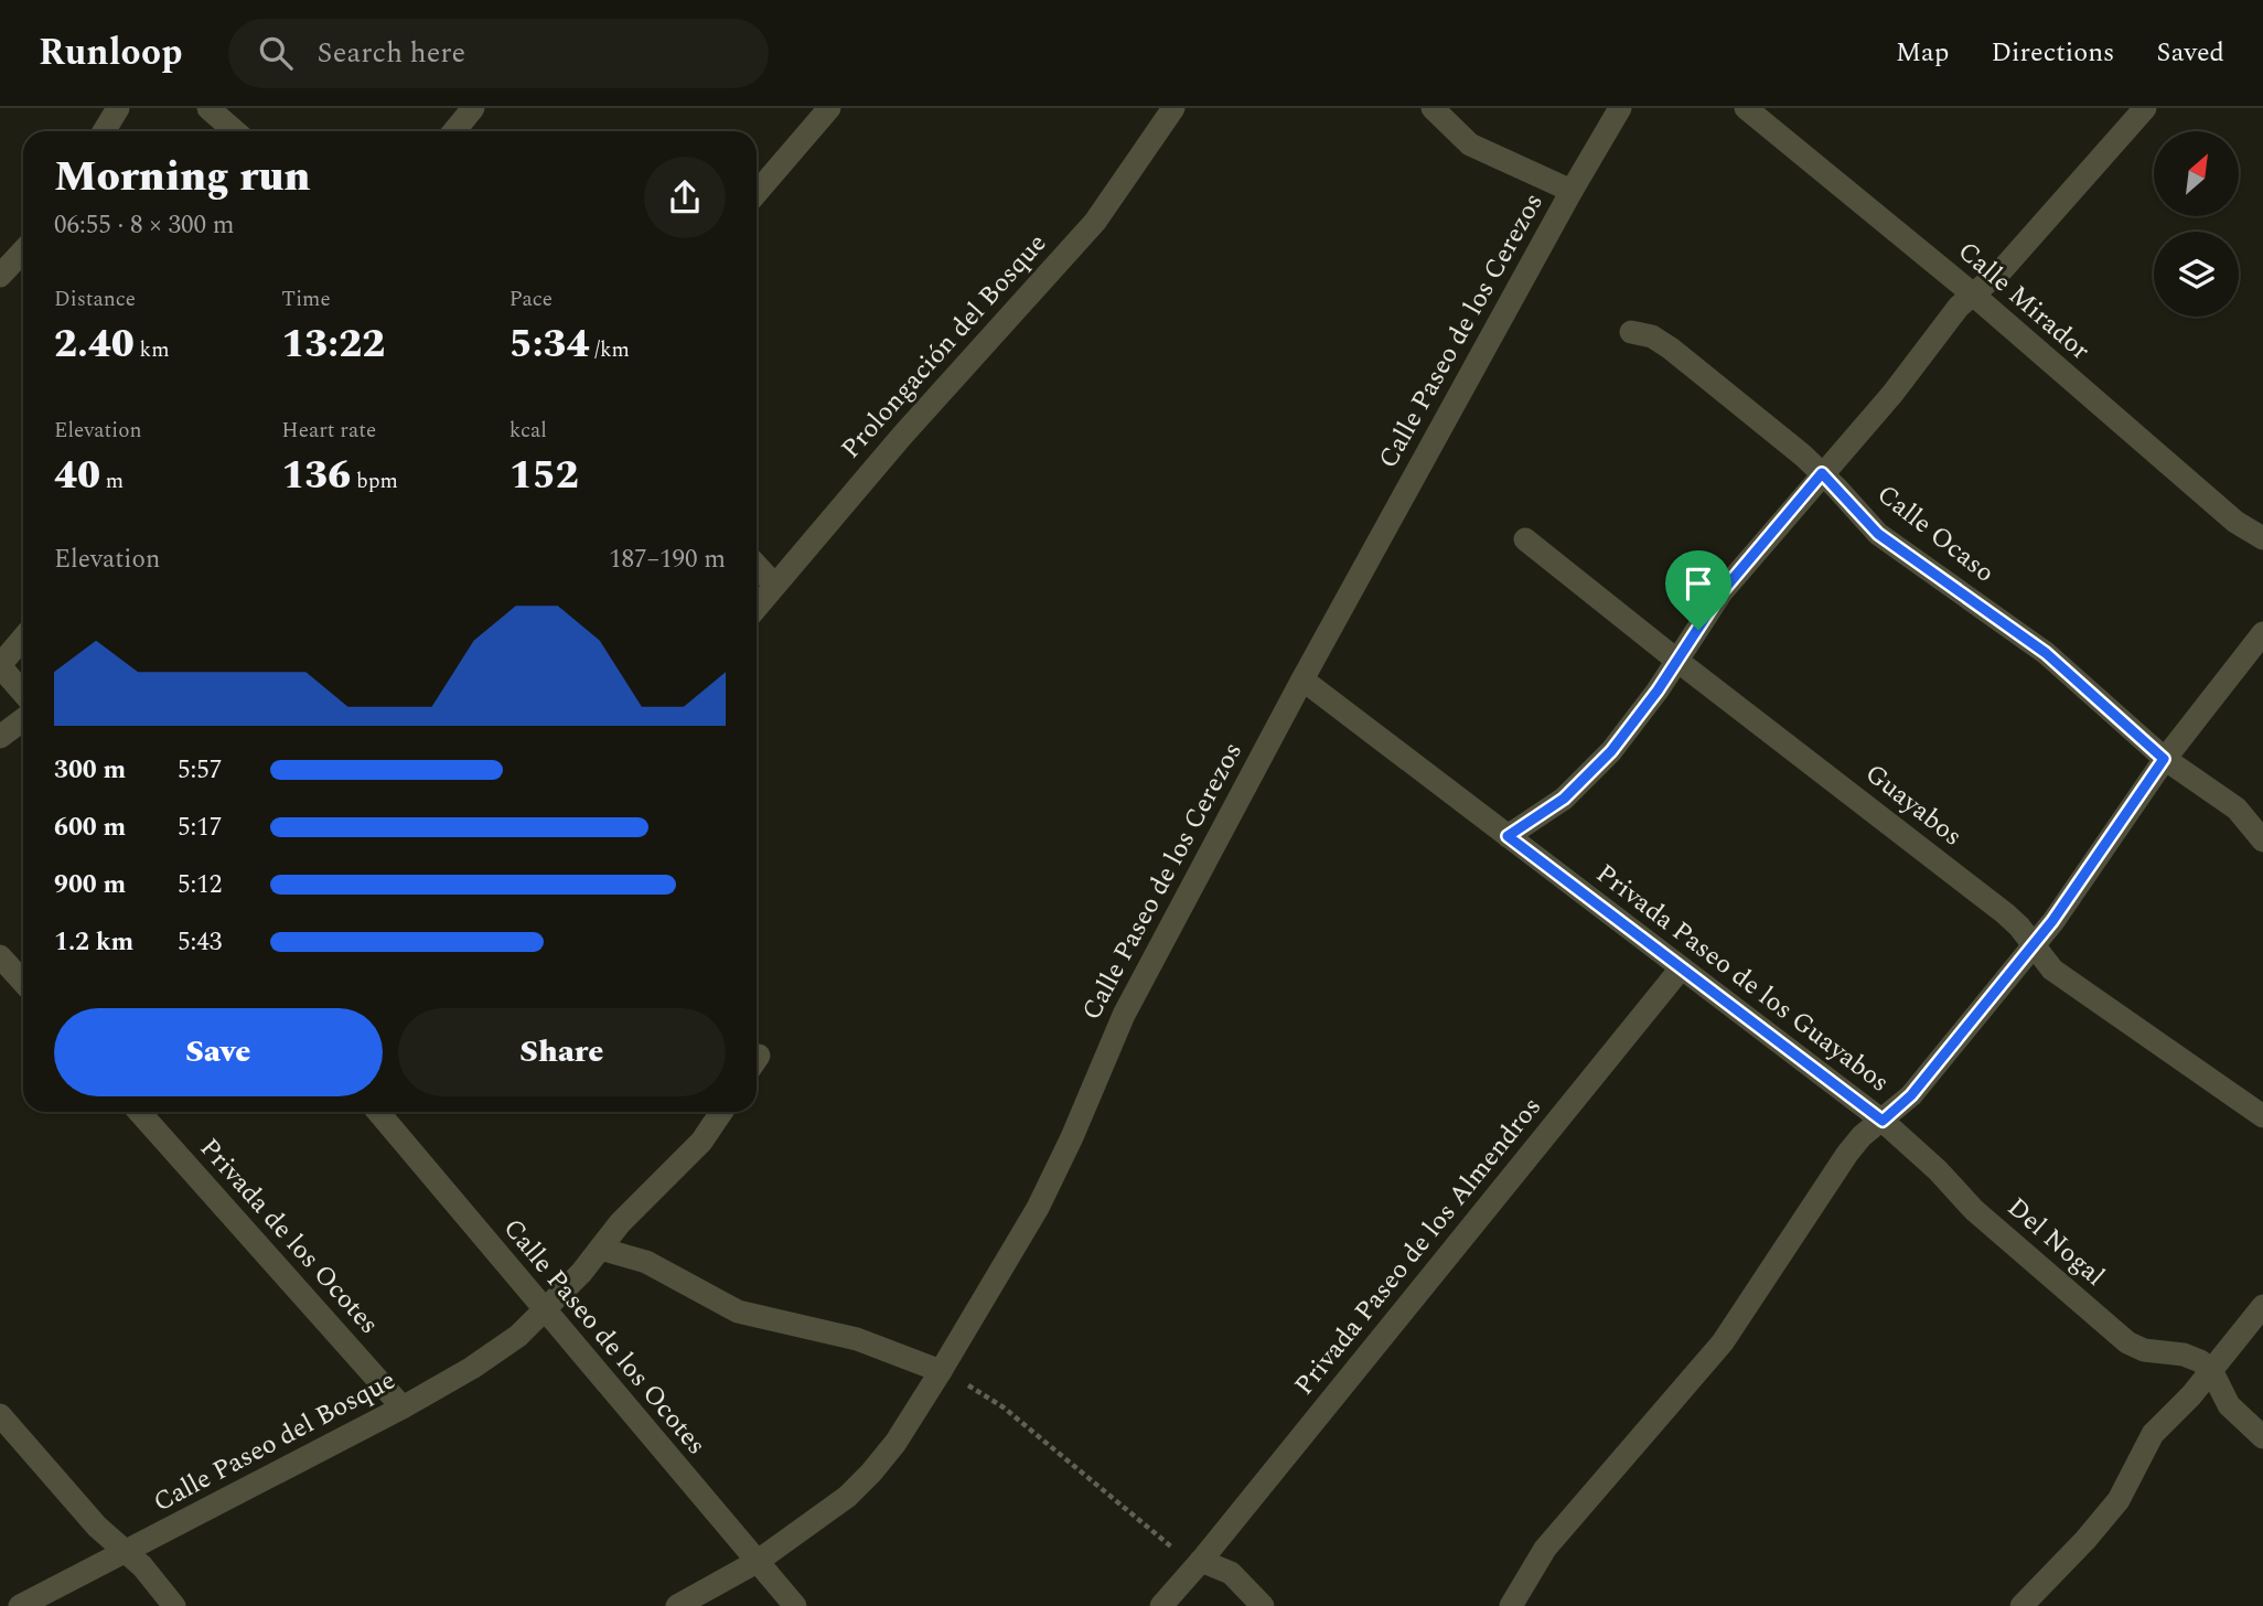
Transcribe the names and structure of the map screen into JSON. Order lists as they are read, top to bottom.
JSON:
{
  "streets": {
    "street": [
      "Calle Mirador",
      "Calle Paseo de los Cerezos",
      "Prolongación del Bosque",
      "Calle Ocaso",
      "Guayabos",
      "Privada Paseo de los Guayabos",
      "Privada de los Ocotes",
      "Del Nogal",
      "Privada Paseo de los Almendros",
      "Calle Paseo de los Ocotes",
      "Calle Paseo del Bosque"
    ]
  },
  "crossings": [
    ["Calle Paseo de los Cerezos", "Privada Paseo de los Guayabos"],
    ["Calle Paseo de los Cerezos", "Calle Paseo de los Ocotes"],
    ["Privada Paseo de los Guayabos", "Del Nogal"],
    ["Privada Paseo de los Guayabos", "Privada Paseo de los Almendros"],
    ["Privada de los Ocotes", "Calle Paseo del Bosque"],
    ["Calle Paseo de los Ocotes", "Calle Paseo del Bosque"]
  ],
  "north": "top right",
  "page": {
    "header": "Runloop",
    "search": "Search here",
    "nav": ["Map", "Directions", "Saved"],
    "heading": ["Morning run", "06:55 · 8 × 300 m"],
    "stats": [
      ["Distance", "2.40 km"],
      ["Time", "13:22"],
      ["Pace", "5:34 /km"],
      ["Elevation", "40 m"],
      ["Heart rate", "136 bpm"],
      ["kcal", "152"]
    ],
    "chart": ["Elevation", "187–190 m"],
    "list": [
      {
        "name": "300 m",
        "note": "5:57"
      },
      {
        "name": "600 m",
        "note": "5:17"
      },
      {
        "name": "900 m",
        "note": "5:12"
      },
      {
        "name": "1.2 km",
        "note": "5:43"
      }
    ],
    "buttons": ["Save", "Share"]
  }
}
